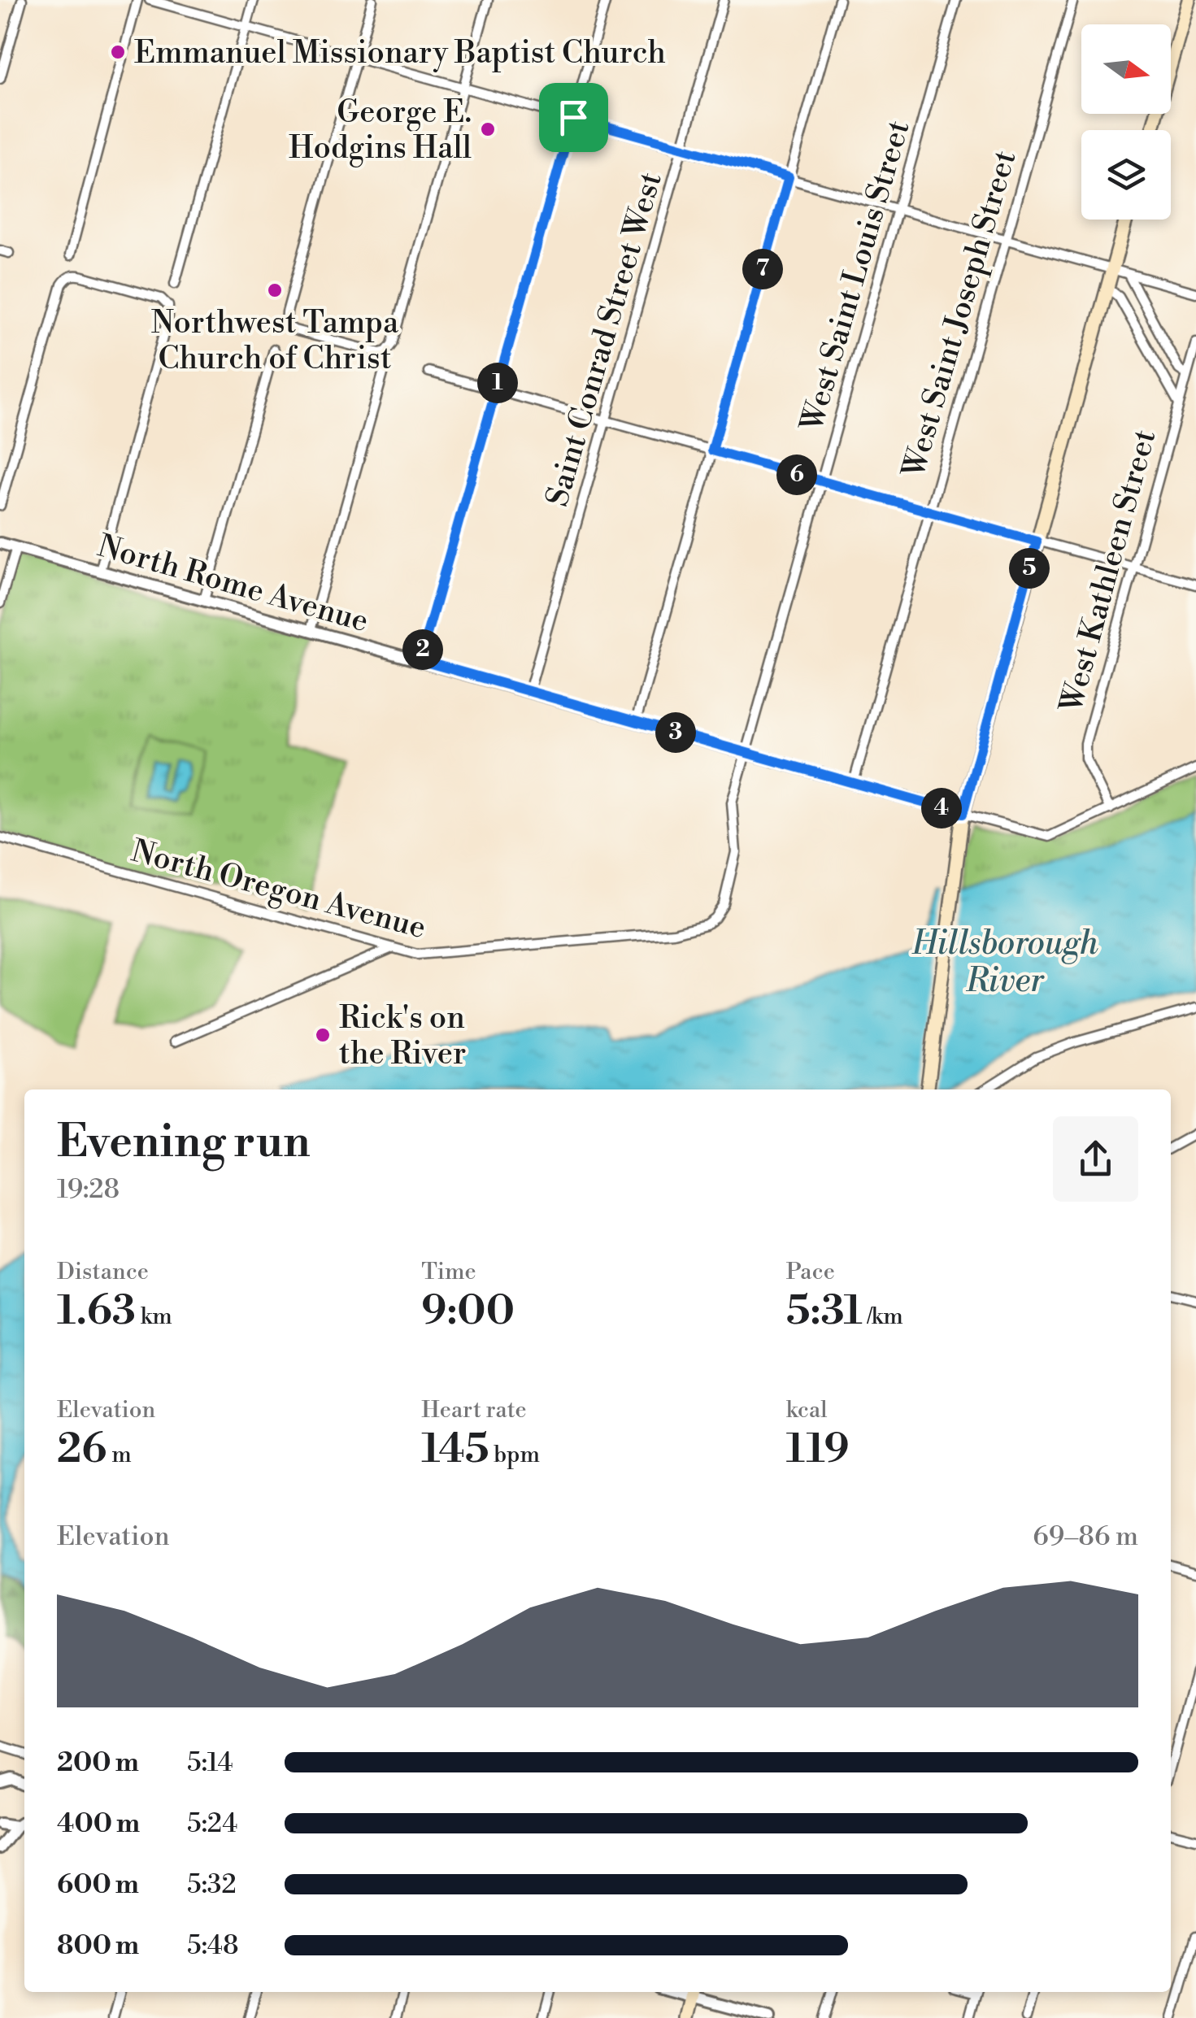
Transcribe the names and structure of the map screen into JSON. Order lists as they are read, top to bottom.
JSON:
{
  "streets": {
    "street": [
      "West Saint Louis Street",
      "West Saint Joseph Street",
      "Saint Conrad Street West",
      "West Kathleen Street",
      "North Rome Avenue",
      "North Oregon Avenue"
    ]
  },
  "crossings": [
    ["West Saint Louis Street", "North Rome Avenue"],
    ["West Saint Louis Street", "North Oregon Avenue"],
    ["West Saint Joseph Street", "North Rome Avenue"],
    ["Saint Conrad Street West", "North Rome Avenue"],
    ["West Kathleen Street", "North Rome Avenue"],
    ["North Rome Avenue", "North Oregon Avenue"]
  ],
  "water": ["Hillsborough River"],
  "places": [
    "Emmanuel Missionary Baptist Church",
    "George E. Hodgins Hall",
    "Northwest Tampa Church of Christ",
    "Rick's on the River"
  ],
  "north": "right",
  "page": {
    "pins": [
      "7",
      "1",
      "6",
      "5",
      "2",
      "3",
      "4"
    ],
    "heading": ["Evening run", "19:28"],
    "stats": [
      ["Distance", "1.63 km"],
      ["Time", "9:00"],
      ["Pace", "5:31 /km"],
      ["Elevation", "26 m"],
      ["Heart rate", "145 bpm"],
      ["kcal", "119"]
    ],
    "chart": ["Elevation", "69–86 m"],
    "list": [
      {
        "name": "200 m",
        "note": "5:14"
      },
      {
        "name": "400 m",
        "note": "5:24"
      },
      {
        "name": "600 m",
        "note": "5:32"
      },
      {
        "name": "800 m",
        "note": "5:48"
      }
    ]
  }
}
